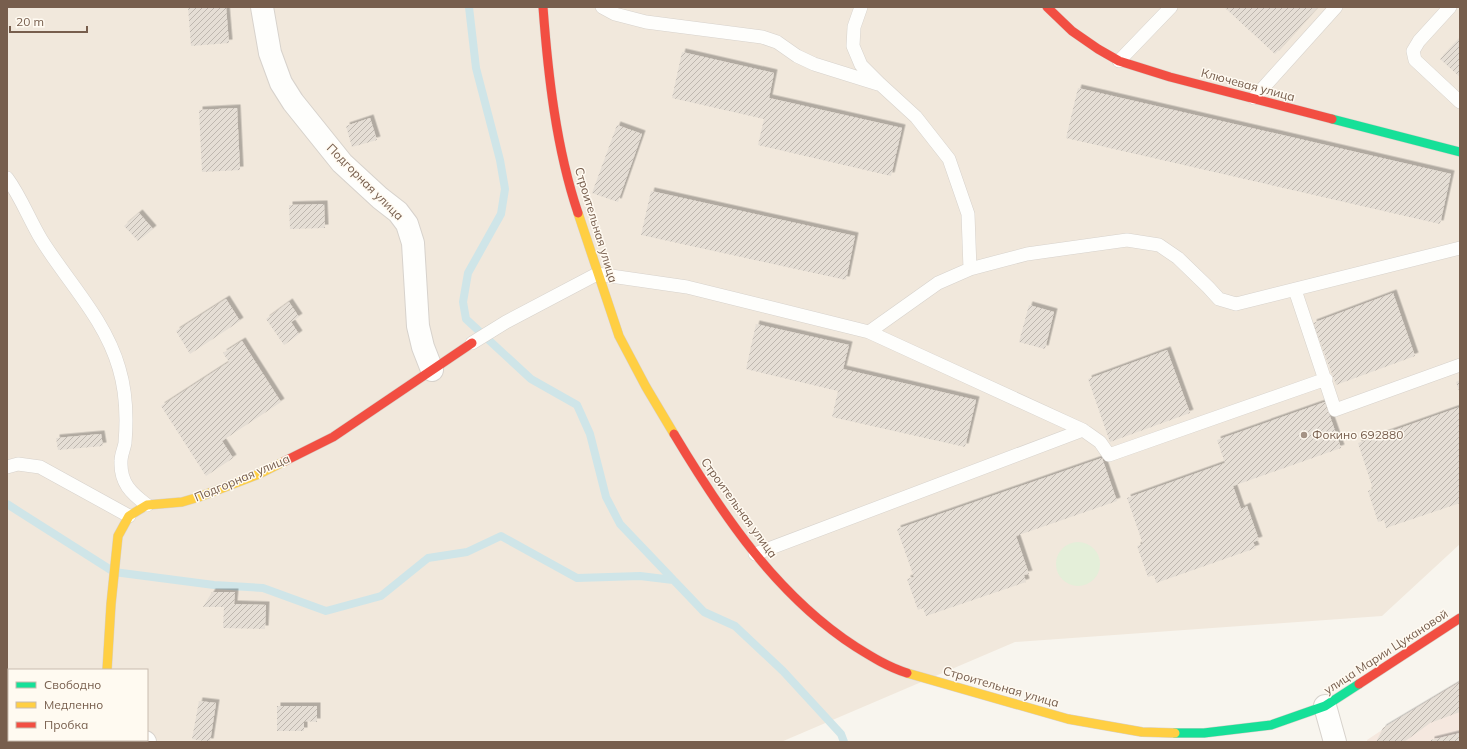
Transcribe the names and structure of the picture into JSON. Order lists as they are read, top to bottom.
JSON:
{
  "streets": {
    "street": [
      "Ключевая улица",
      "Подгорная улица",
      "Строительная улица",
      "улица Марии Цукановой"
    ]
  },
  "crossings": [
    ["Строительная улица", "улица Марии Цукановой"]
  ],
  "places": ["Фокино 692880"],
  "legend": ["Свободно", "Медленно", "Пробка"],
  "scale_bar": "20 m"
}
